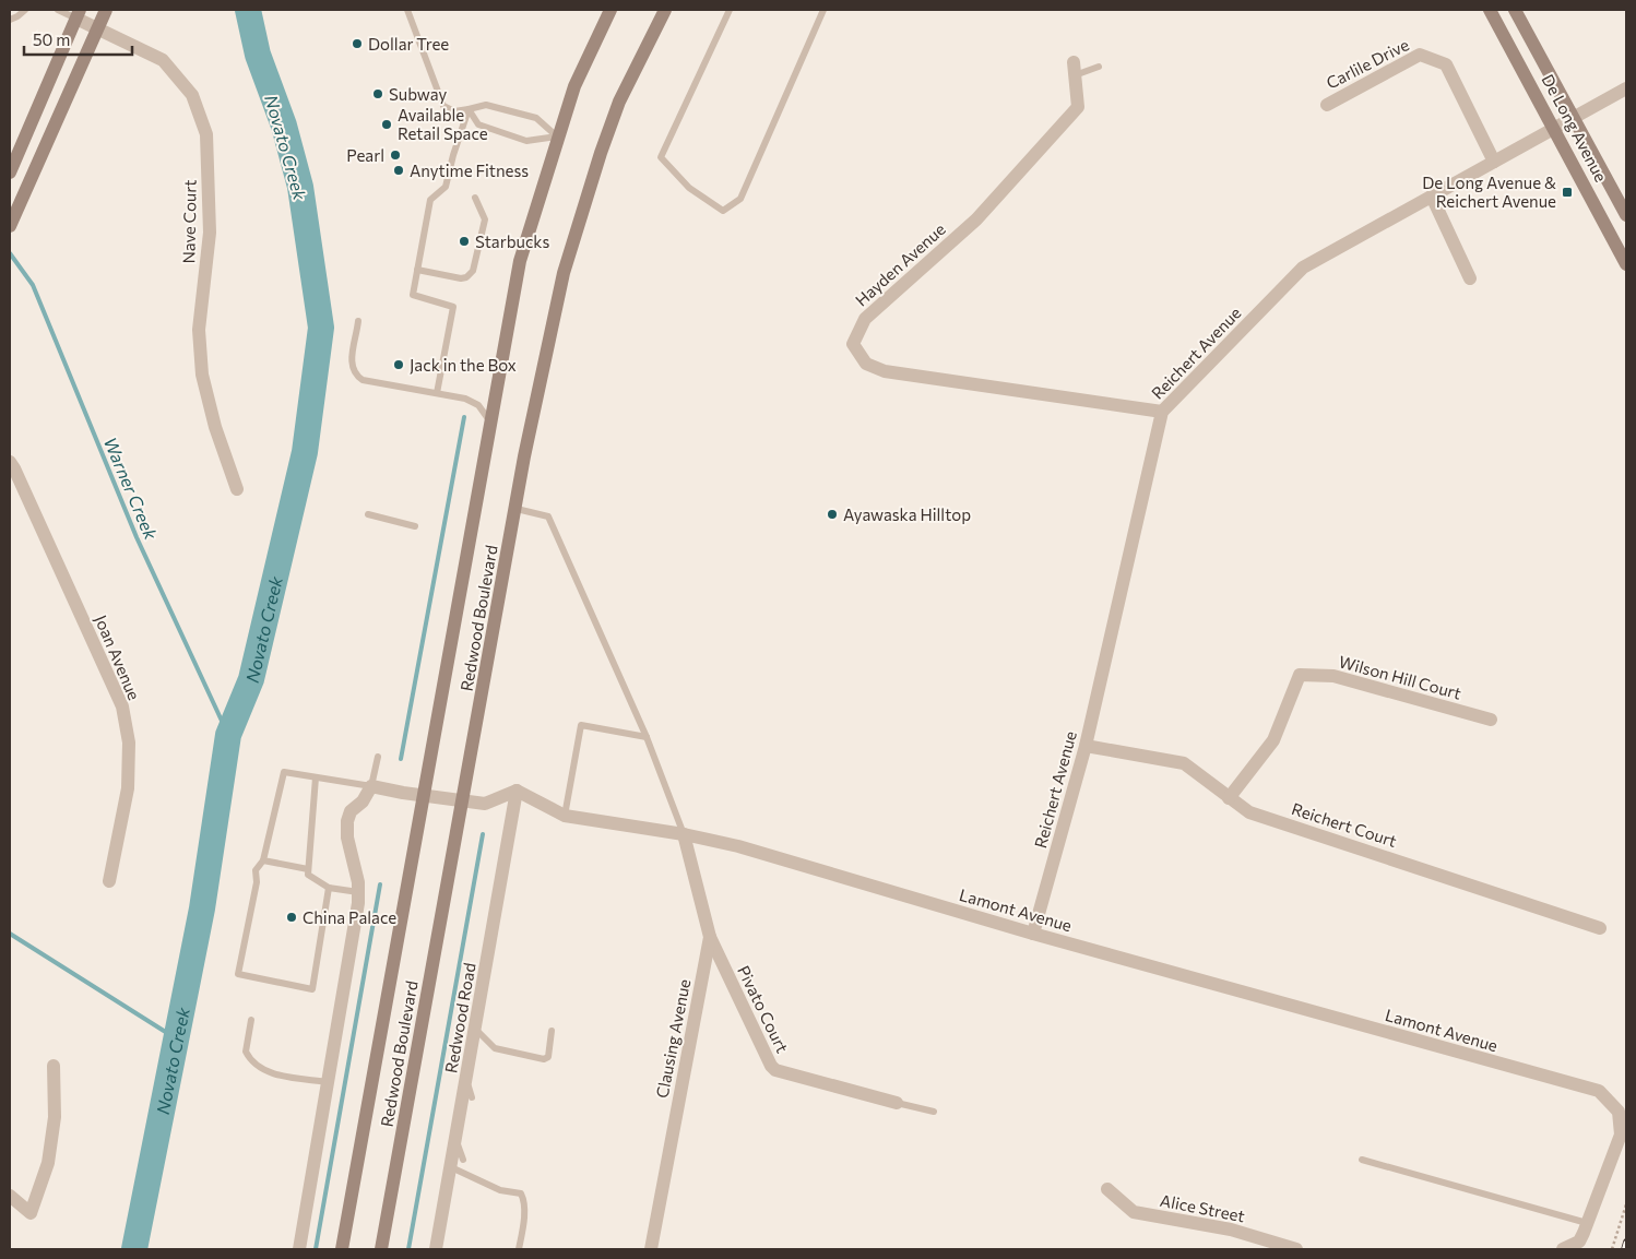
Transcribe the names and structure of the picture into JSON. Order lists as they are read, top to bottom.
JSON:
{
  "streets": {
    "main road": ["De Long Avenue", "Redwood Boulevard"],
    "street": [
      "Carlile Drive",
      "Nave Court",
      "Hayden Avenue",
      "Reichert Avenue",
      "Joan Avenue",
      "Wilson Hill Court",
      "Reichert Court",
      "Lamont Avenue",
      "Pivato Court",
      "Redwood Road",
      "Clausing Avenue",
      "Alice Street"
    ]
  },
  "crossings": [
    ["Carlile Drive", "Reichert Avenue"],
    ["De Long Avenue", "Reichert Avenue"],
    ["Hayden Avenue", "Reichert Avenue"],
    ["Reichert Avenue", "Reichert Court"],
    ["Reichert Avenue", "Lamont Avenue"],
    ["Wilson Hill Court", "Reichert Court"],
    ["Lamont Avenue", "Redwood Road"],
    ["Lamont Avenue", "Clausing Avenue"],
    ["Pivato Court", "Clausing Avenue"]
  ],
  "water": ["Novato Creek", "Warner Creek"],
  "places": {
    "other": [
      "Dollar Tree",
      "Subway",
      "Available Retail Space",
      "Pearl",
      "Anytime Fitness",
      "Starbucks",
      "Jack in the Box",
      "Ayawaska Hilltop",
      "China Palace"
    ],
    "transit": ["De Long Avenue & Reichert Avenue"]
  },
  "scale_bar": "50 m"
}
